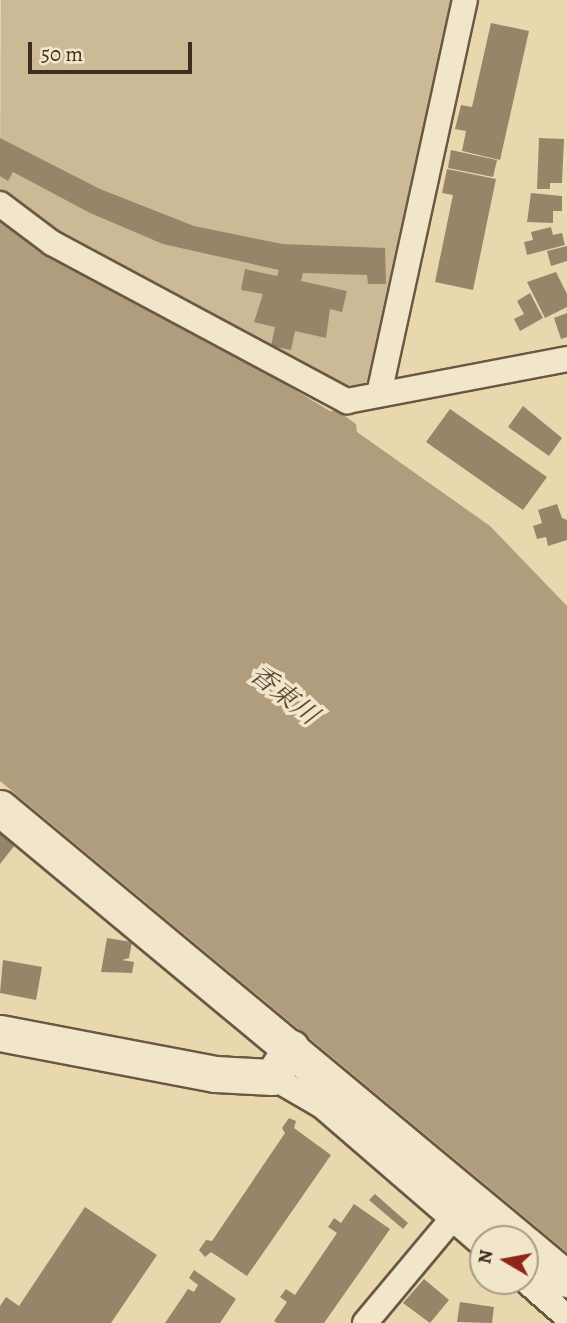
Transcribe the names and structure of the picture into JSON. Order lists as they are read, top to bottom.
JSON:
{
  "water": ["香東川"],
  "scale_bar": "50 m",
  "north": "left"
}
